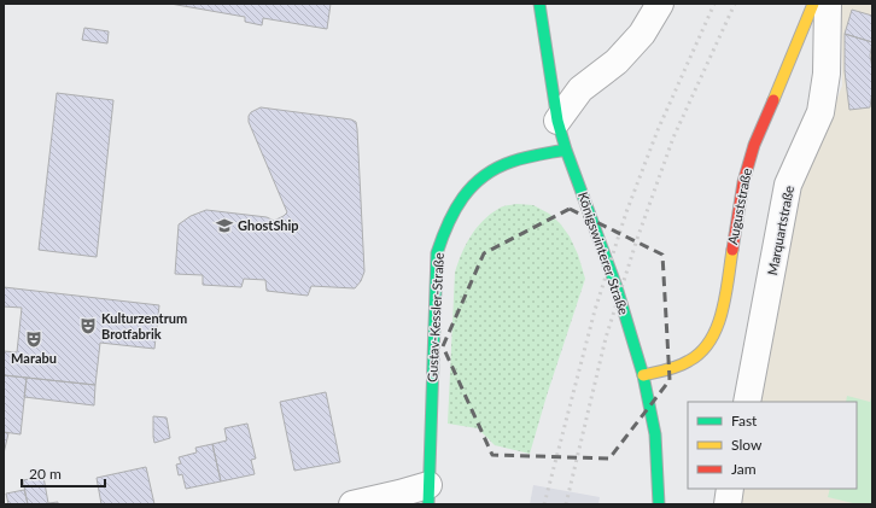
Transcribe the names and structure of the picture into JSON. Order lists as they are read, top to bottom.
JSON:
{
  "streets": {
    "street": [
      "Auguststraße",
      "Marquartstraße",
      "Königswinterer Straße",
      "Gustav-Kessler-Straße"
    ]
  },
  "crossings": [
    ["Auguststraße", "Königswinterer Straße"],
    ["Königswinterer Straße", "Gustav-Kessler-Straße"]
  ],
  "places": {
    "school or university": ["GhostShip"],
    "theatre": ["Kulturzentrum Brotfabrik", "Marabu"]
  },
  "legend": ["Fast", "Slow", "Jam"],
  "scale_bar": "20 m"
}
